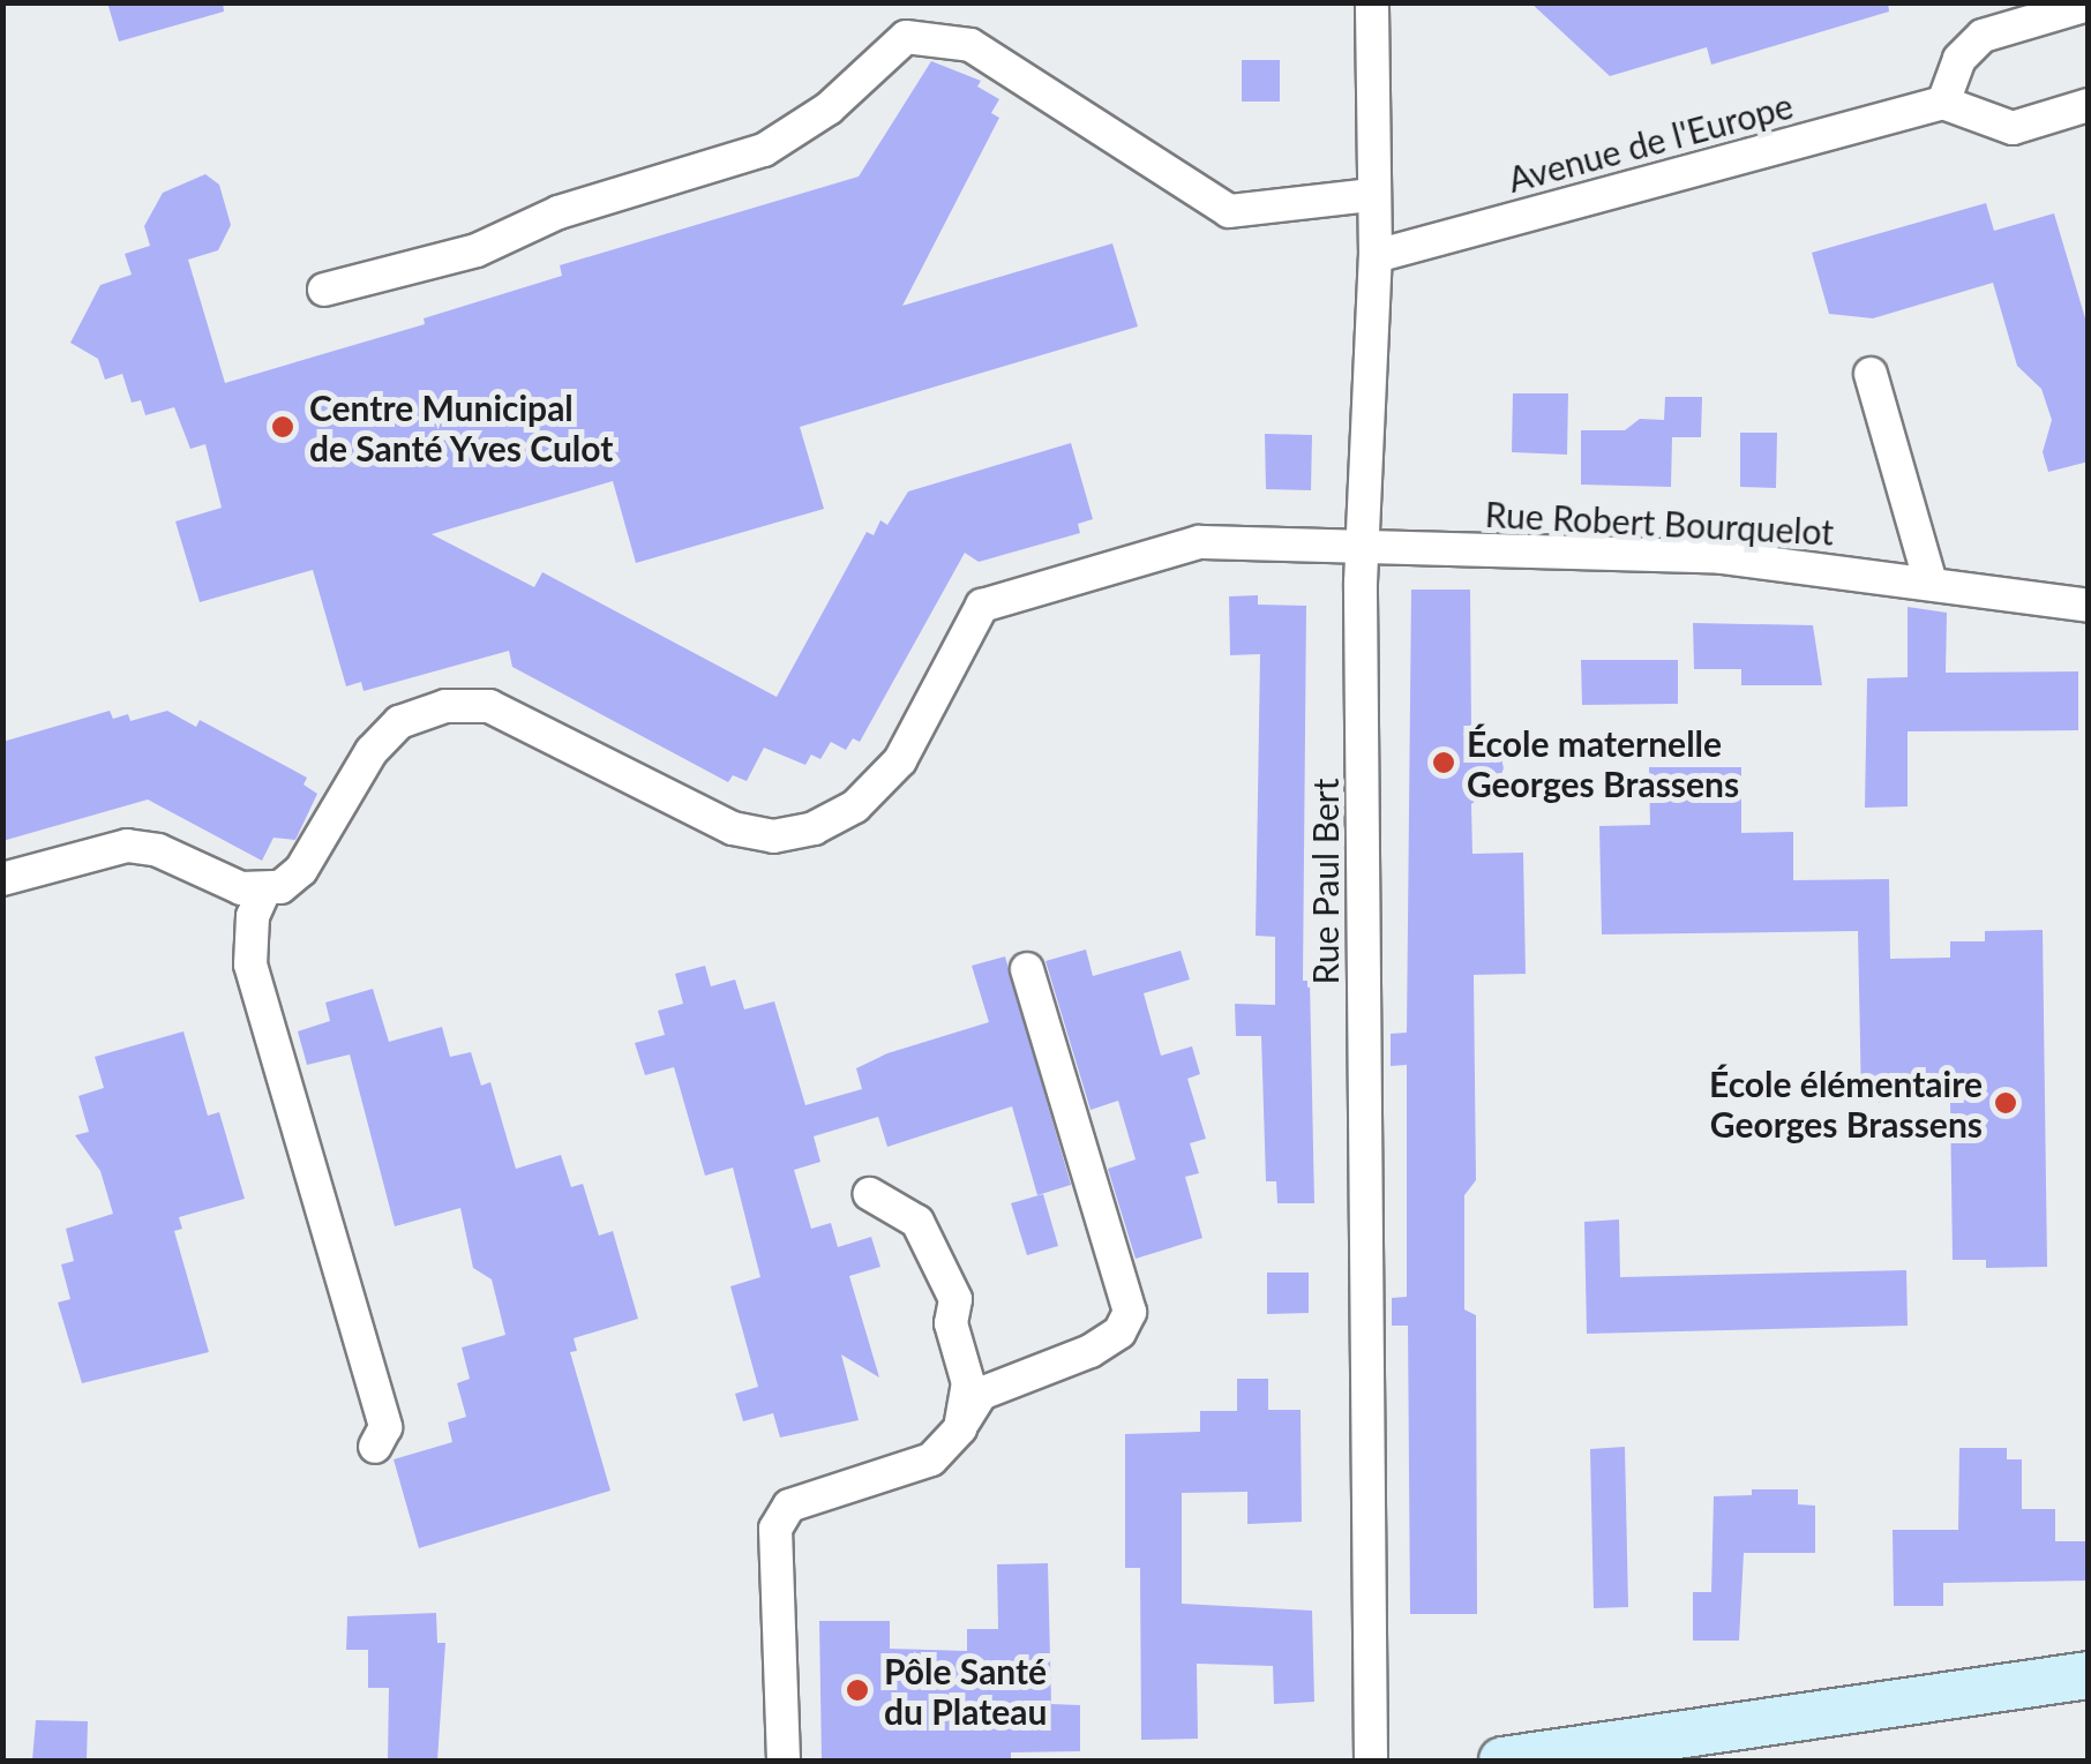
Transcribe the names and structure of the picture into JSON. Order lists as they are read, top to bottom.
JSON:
{
  "streets": {
    "street": ["Avenue de l'Europe", "Rue Robert Bourquelot", "Rue Paul Bert"]
  },
  "crossings": [
    ["Avenue de l'Europe", "Rue Paul Bert"],
    ["Rue Robert Bourquelot", "Rue Paul Bert"]
  ],
  "places": [
    "Centre Municipal de Santé Yves Culot",
    "École maternelle Georges Brassens",
    "École élémentaire Georges Brassens",
    "Pôle Santé du Plateau"
  ]
}
